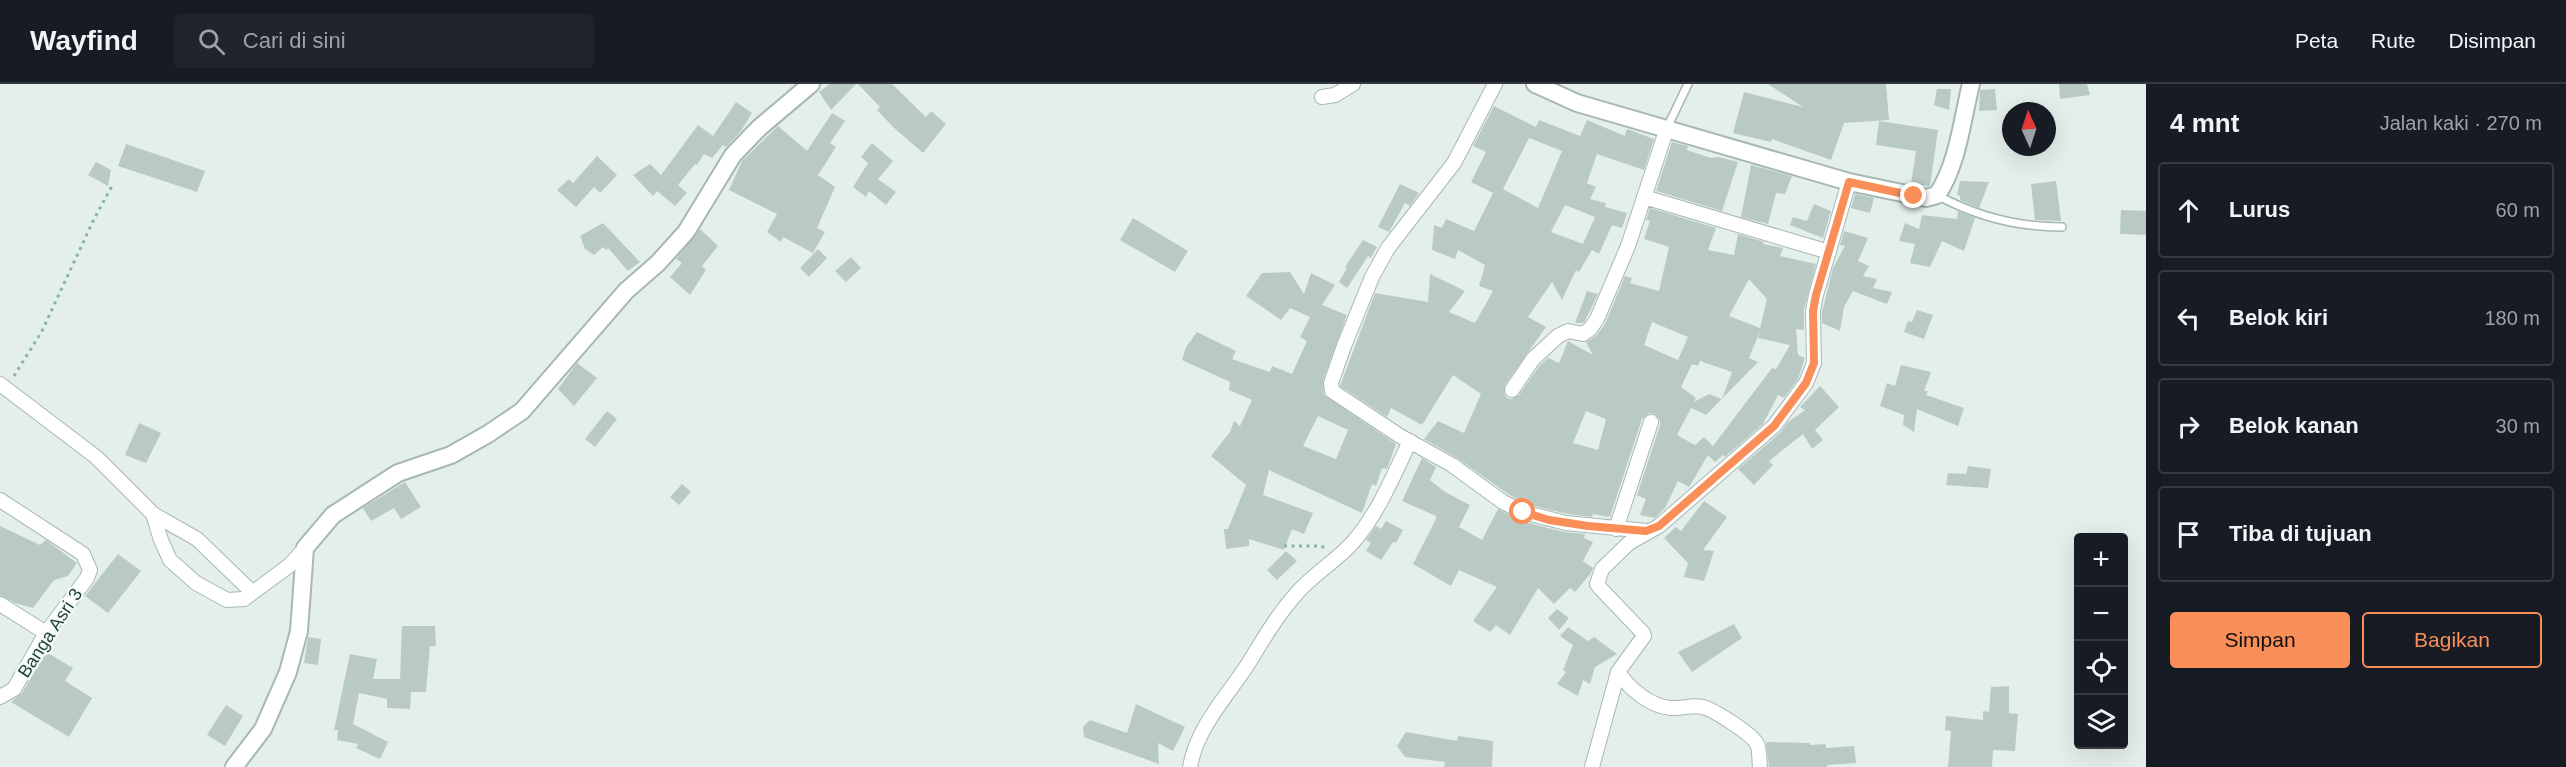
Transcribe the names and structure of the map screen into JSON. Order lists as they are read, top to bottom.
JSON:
{
  "streets": {
    "street": ["Banga Asri 3"]
  },
  "north": "top",
  "page": {
    "header": "Wayfind",
    "search": "Cari di sini",
    "nav": ["Peta", "Rute", "Disimpan"],
    "heading": ["4 mnt", "Jalan kaki · 270 m"],
    "list": [
      ["Lurus", "60 m"],
      ["Belok kiri", "180 m"],
      ["Belok kanan", "30 m"],
      "Tiba di tujuan"
    ],
    "map_buttons": ["+", "−"],
    "buttons": ["Simpan", "Bagikan"]
  }
}
